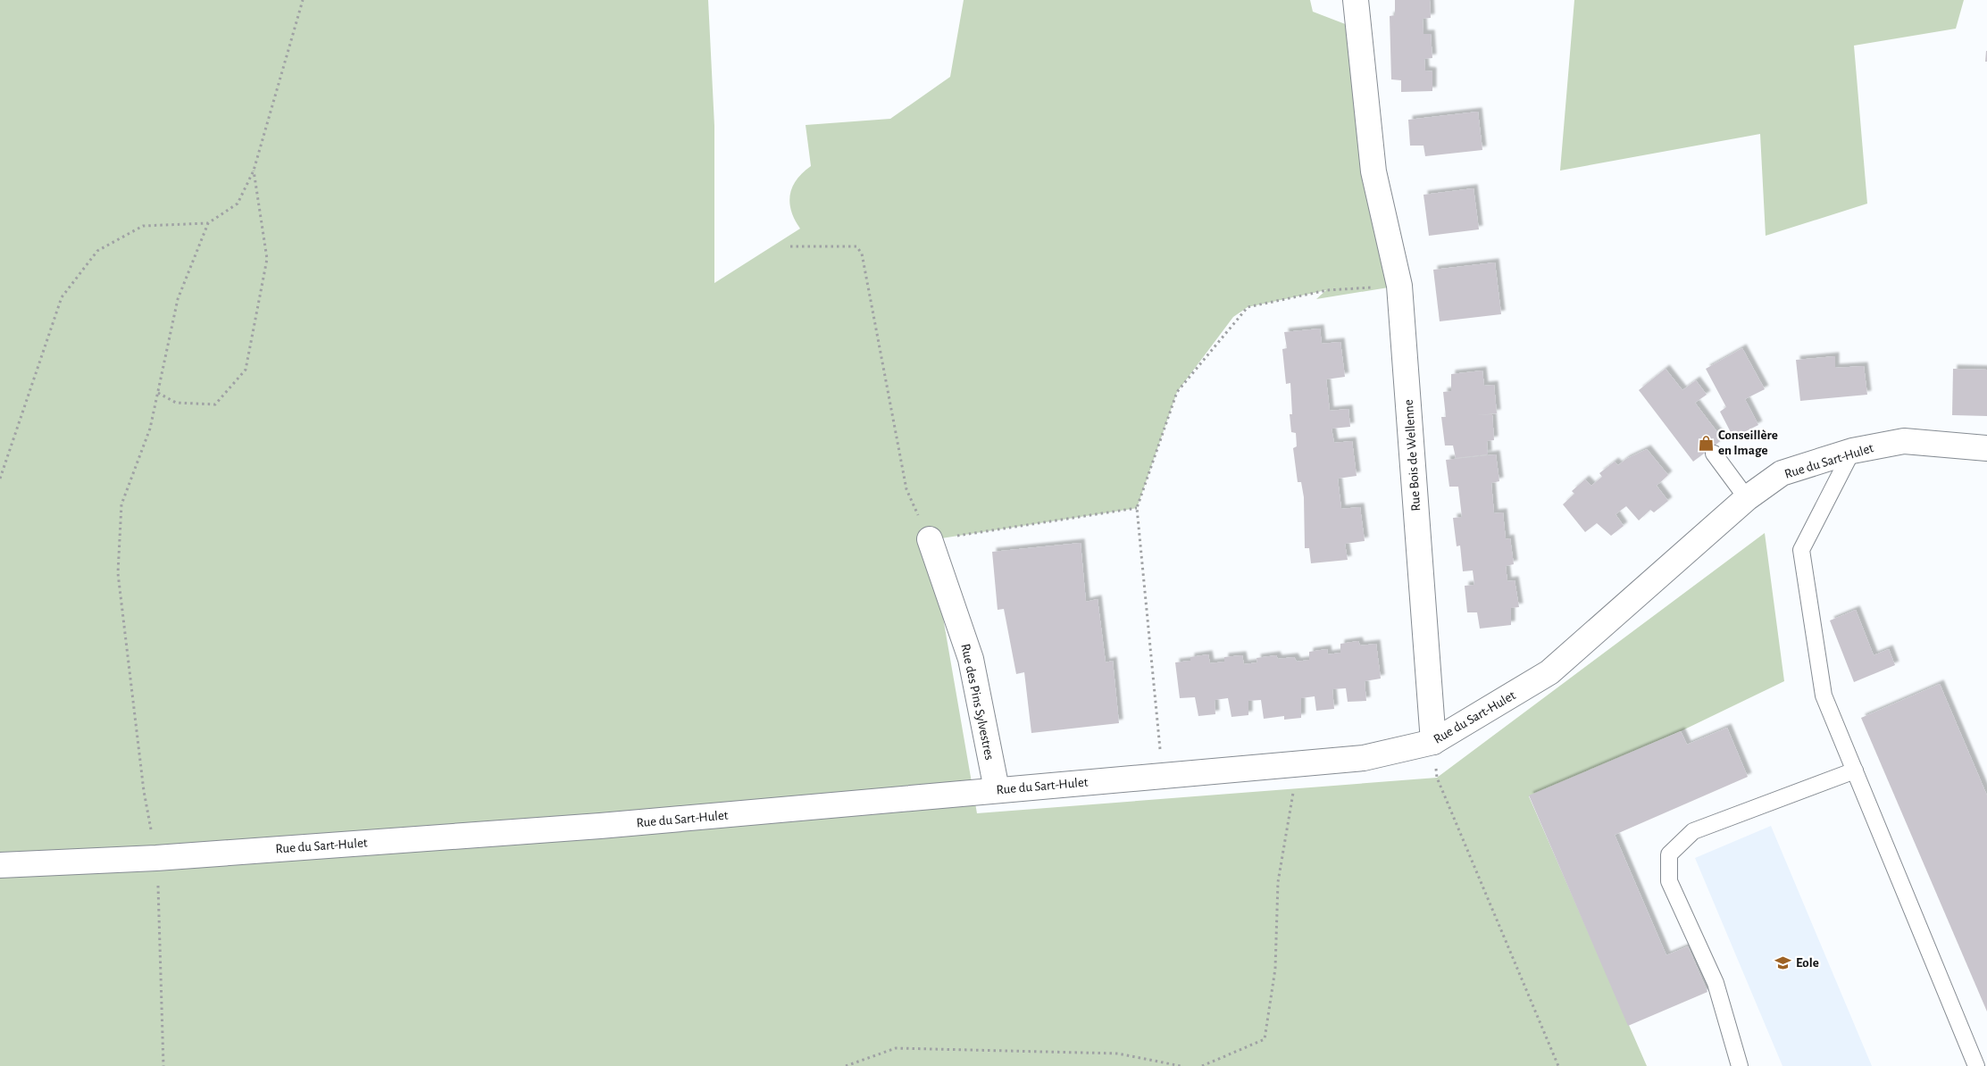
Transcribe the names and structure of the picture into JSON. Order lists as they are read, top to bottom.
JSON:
{
  "streets": {
    "street": ["Rue Bois de Wellenne", "Rue du Sart-Hulet", "Rue des Pins Sylvestres"]
  },
  "crossings": [
    ["Rue Bois de Wellenne", "Rue du Sart-Hulet"],
    ["Rue du Sart-Hulet", "Rue des Pins Sylvestres"]
  ],
  "places": {
    "shop": ["Conseillère en Image"],
    "school or university": ["Eole"]
  }
}
